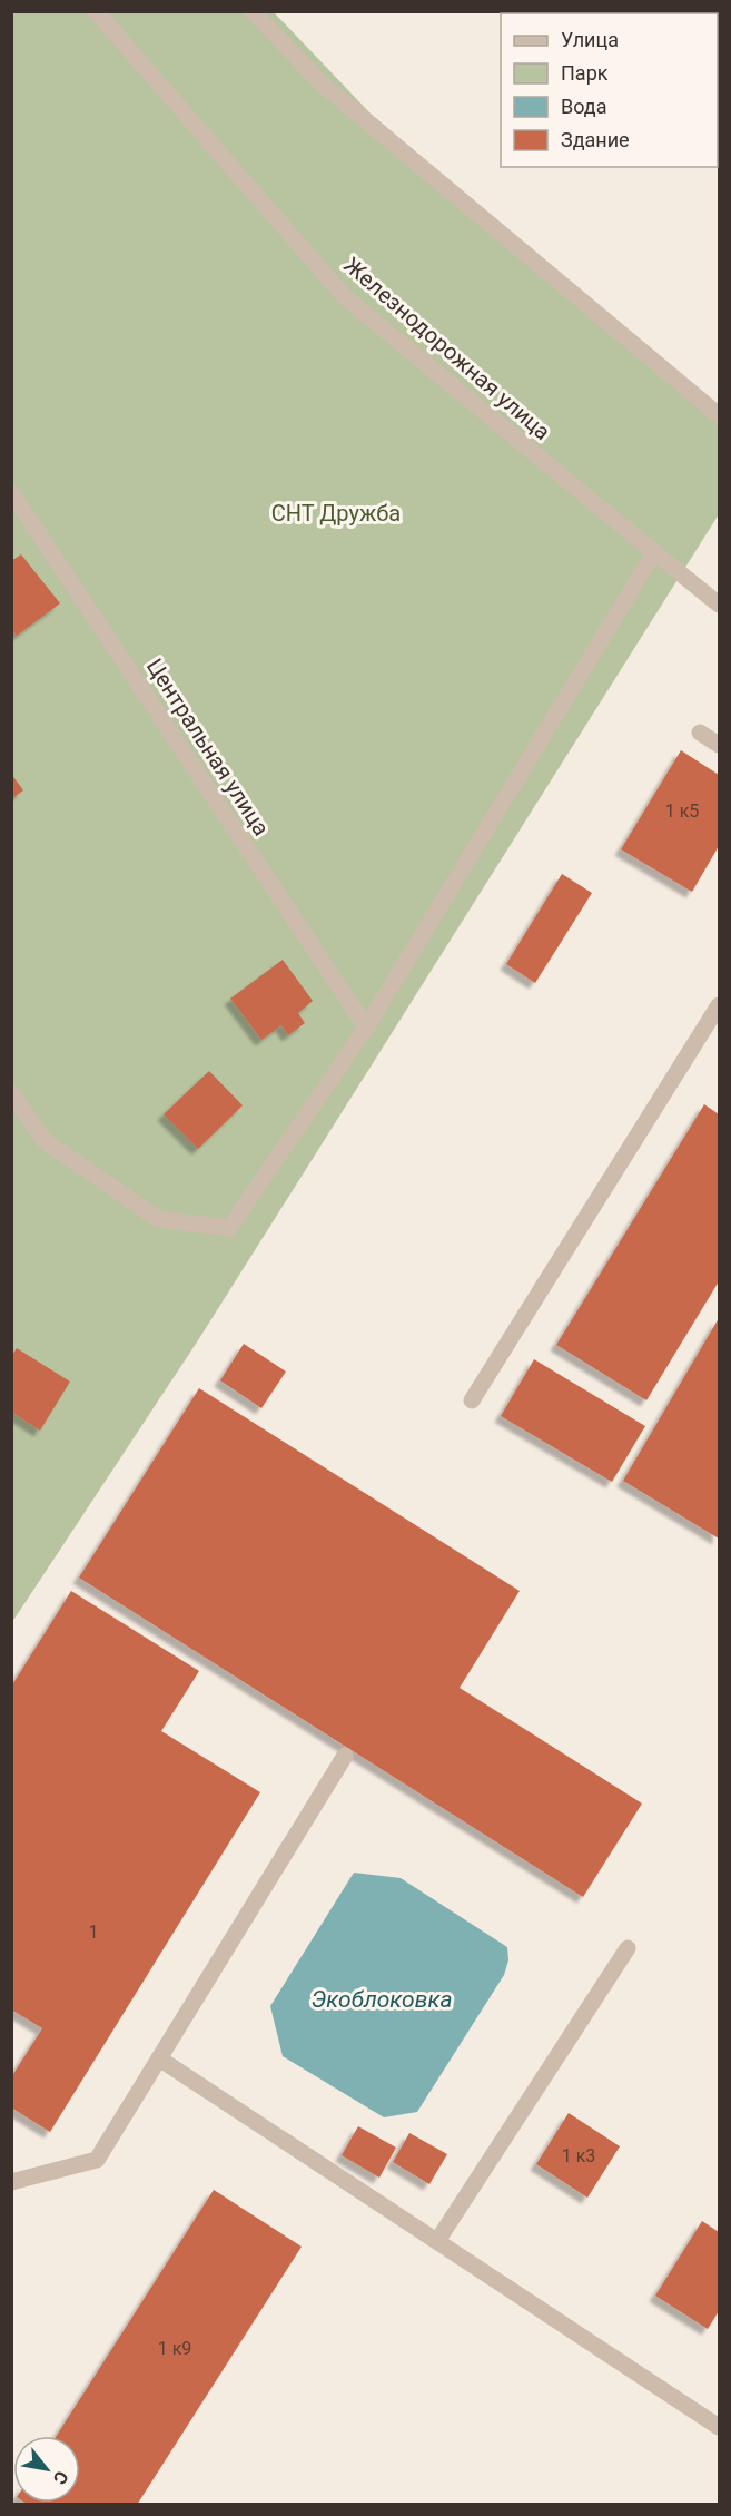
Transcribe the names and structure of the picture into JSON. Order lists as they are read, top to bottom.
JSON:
{
  "streets": {
    "street": ["Железнодорожная улица", "Центральная улица"]
  },
  "water": ["Экоблоковка"],
  "parks": ["СНТ Дружба"],
  "house_numbers": [
    "1 к5",
    "1",
    "1 к3",
    "1 к9"
  ],
  "legend": [
    "Улица",
    "Парк",
    "Вода",
    "Здание"
  ],
  "north": "bottom right"
}
